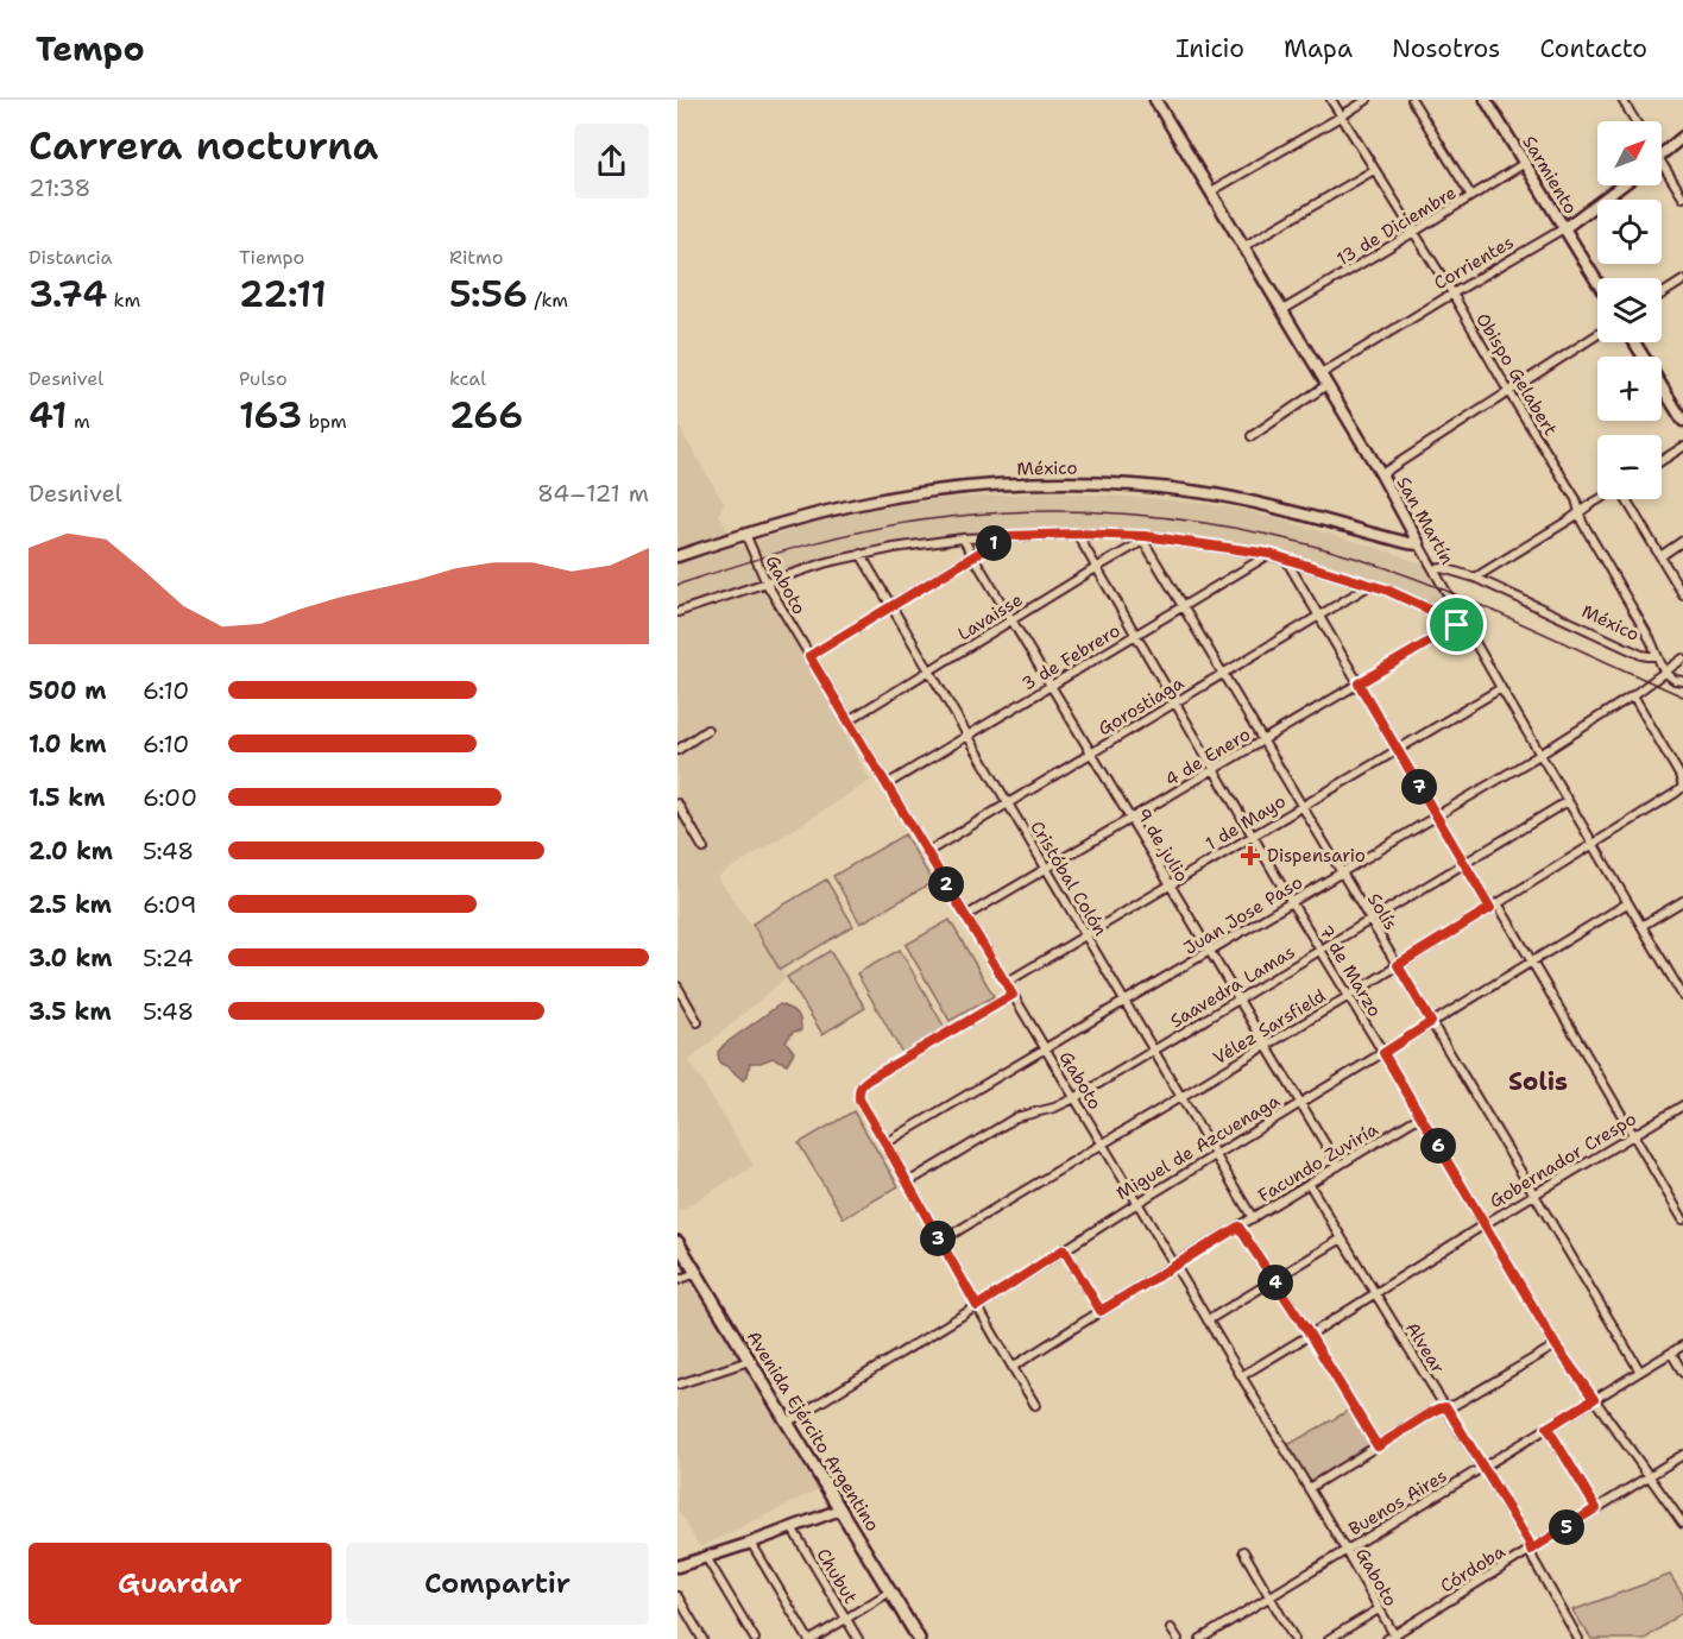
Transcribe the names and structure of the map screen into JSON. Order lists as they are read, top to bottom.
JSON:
{
  "streets": {
    "main road": ["Avenida Ejército Argentino"],
    "street": [
      "Sarmiento",
      "13 de Diciembre",
      "Corrientes",
      "Obispo Gelabert",
      "México",
      "San Martín",
      "Gaboto",
      "Lavaisse",
      "3 de Febrero",
      "Gorostiaga",
      "4 de Enero",
      "1 de Mayo",
      "9 de julio",
      "Cristóbal Colón",
      "Solís",
      "Juan Jose Paso",
      "7 de Marzo",
      "Saavedra Lamas",
      "Vélez Sarsfield",
      "Miguel de Azcuenaga",
      "Gobernador Crespo",
      "Facundo Zuviría",
      "Alvear",
      "Buenos Aires",
      "Córdoba",
      "Chubut"
    ]
  },
  "crossings": [
    ["Sarmiento", "13 de Diciembre"],
    ["Sarmiento", "Corrientes"],
    ["13 de Diciembre", "Obispo Gelabert"],
    ["13 de Diciembre", "San Martín"],
    ["Corrientes", "Obispo Gelabert"],
    ["Corrientes", "San Martín"],
    ["Obispo Gelabert", "México"],
    ["Obispo Gelabert", "Juan Jose Paso"],
    ["México", "San Martín"],
    ["México", "Gaboto"],
    ["San Martín", "4 de Enero"],
    ["San Martín", "1 de Mayo"],
    ["San Martín", "Juan Jose Paso"],
    ["San Martín", "Saavedra Lamas"],
    ["San Martín", "Vélez Sarsfield"],
    ["San Martín", "Miguel de Azcuenaga"],
    ["Gaboto", "Lavaisse"],
    ["Gaboto", "3 de Febrero"],
    ["Gaboto", "Gorostiaga"],
    ["Gaboto", "4 de Enero"],
    ["Gaboto", "1 de Mayo"],
    ["Gaboto", "Juan Jose Paso"],
    ["Gaboto", "Saavedra Lamas"],
    ["Gaboto", "Vélez Sarsfield"],
    ["Gaboto", "Miguel de Azcuenaga"],
    ["Gaboto", "Gobernador Crespo"],
    ["Gaboto", "Facundo Zuviría"],
    ["Gaboto", "Buenos Aires"],
    ["Gaboto", "Córdoba"],
    ["Lavaisse", "9 de julio"],
    ["Lavaisse", "Cristóbal Colón"],
    ["Lavaisse", "Solís"],
    ["Lavaisse", "7 de Marzo"],
    ["3 de Febrero", "9 de julio"],
    ["3 de Febrero", "Cristóbal Colón"],
    ["3 de Febrero", "Solís"],
    ["3 de Febrero", "7 de Marzo"],
    ["Gorostiaga", "9 de julio"],
    ["Gorostiaga", "Cristóbal Colón"],
    ["Gorostiaga", "Solís"],
    ["Gorostiaga", "7 de Marzo"],
    ["4 de Enero", "9 de julio"],
    ["4 de Enero", "Cristóbal Colón"],
    ["4 de Enero", "Solís"],
    ["4 de Enero", "7 de Marzo"],
    ["1 de Mayo", "9 de julio"],
    ["1 de Mayo", "Cristóbal Colón"],
    ["1 de Mayo", "Solís"],
    ["1 de Mayo", "7 de Marzo"],
    ["9 de julio", "Juan Jose Paso"],
    ["9 de julio", "Saavedra Lamas"],
    ["9 de julio", "Vélez Sarsfield"],
    ["9 de julio", "Miguel de Azcuenaga"],
    ["9 de julio", "Facundo Zuviría"],
    ["Cristóbal Colón", "Juan Jose Paso"],
    ["Cristóbal Colón", "Saavedra Lamas"],
    ["Cristóbal Colón", "Vélez Sarsfield"],
    ["Cristóbal Colón", "Miguel de Azcuenaga"],
    ["Cristóbal Colón", "Facundo Zuviría"],
    ["Solís", "Juan Jose Paso"],
    ["Solís", "Saavedra Lamas"],
    ["Solís", "Vélez Sarsfield"],
    ["Solís", "Miguel de Azcuenaga"],
    ["Solís", "Gobernador Crespo"],
    ["Solís", "Buenos Aires"],
    ["Juan Jose Paso", "7 de Marzo"],
    ["7 de Marzo", "Saavedra Lamas"],
    ["7 de Marzo", "Vélez Sarsfield"],
    ["7 de Marzo", "Miguel de Azcuenaga"],
    ["7 de Marzo", "Gobernador Crespo"],
    ["7 de Marzo", "Facundo Zuviría"],
    ["7 de Marzo", "Buenos Aires"],
    ["7 de Marzo", "Córdoba"],
    ["Miguel de Azcuenaga", "Avenida Ejército Argentino"],
    ["Gobernador Crespo", "Alvear"],
    ["Facundo Zuviría", "Alvear"],
    ["Alvear", "Buenos Aires"],
    ["Alvear", "Córdoba"]
  ],
  "districts": ["Solis"],
  "places": {
    "health": ["Dispensario"]
  },
  "north": "top right",
  "page": {
    "header": "Tempo",
    "nav": [
      "Inicio",
      "Mapa",
      "Nosotros",
      "Contacto"
    ],
    "heading": ["Carrera nocturna", "21:38"],
    "map_buttons": ["+", "−"],
    "stats": [
      ["Distancia", "3.74 km"],
      ["Tiempo", "22:11"],
      ["Ritmo", "5:56 /km"],
      ["Desnivel", "41 m"],
      ["Pulso", "163 bpm"],
      ["kcal", "266"]
    ],
    "chart": ["Desnivel", "84–121 m"],
    "pins": [
      "1",
      "7",
      "2",
      "6",
      "3",
      "4",
      "5"
    ],
    "list": [
      {
        "name": "500 m",
        "note": "6:10"
      },
      {
        "name": "1.0 km",
        "note": "6:10"
      },
      {
        "name": "1.5 km",
        "note": "6:00"
      },
      {
        "name": "2.0 km",
        "note": "5:48"
      },
      {
        "name": "2.5 km",
        "note": "6:09"
      },
      {
        "name": "3.0 km",
        "note": "5:24"
      },
      {
        "name": "3.5 km",
        "note": "5:48"
      }
    ],
    "buttons": ["Guardar", "Compartir"]
  }
}
